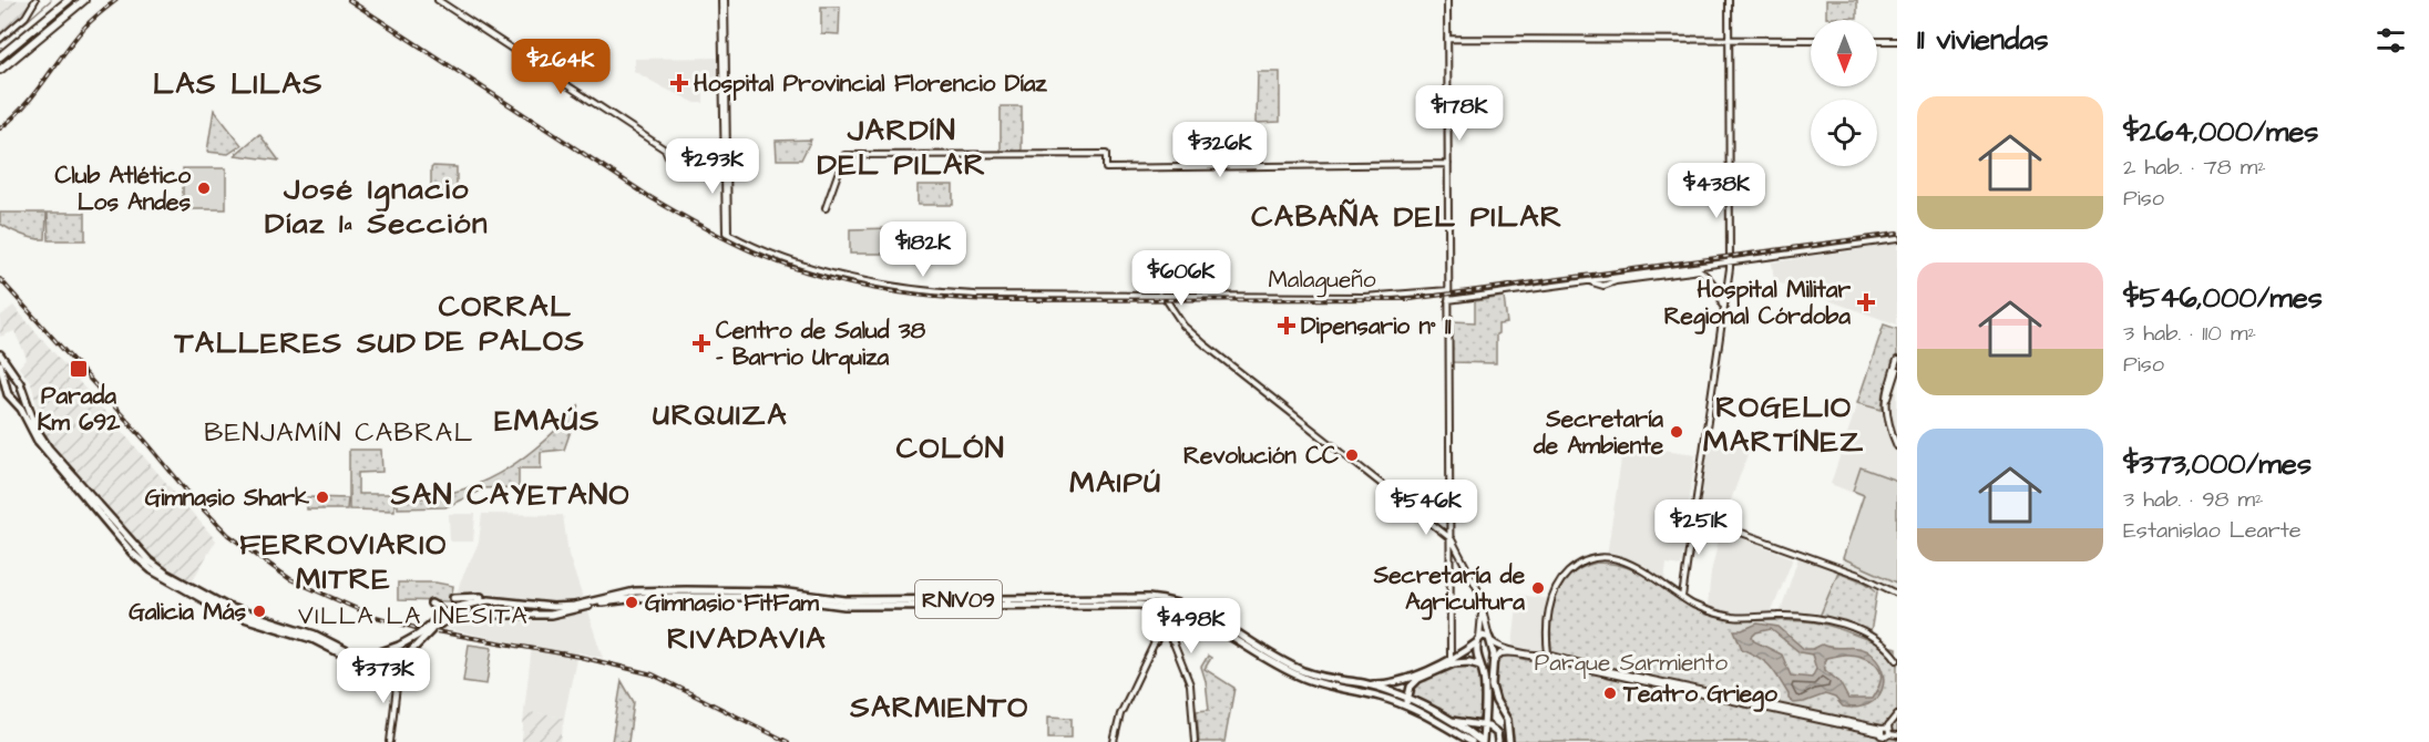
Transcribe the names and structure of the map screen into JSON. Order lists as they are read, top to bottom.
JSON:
{
  "streets": {
    "main road": ["Malagueño", "RN1V09"]
  },
  "districts": [
    "LAS LILAS",
    "JARDÍN DEL PILAR",
    "José Ignacio Díaz 1ª Sección",
    "CABAÑA DEL PILAR",
    "CORRAL DE PALOS",
    "TALLERES SUD",
    "ROGELIO MARTÍNEZ",
    "URQUIZA",
    "EMAÚS",
    "BENJAMÍN CABRAL",
    "COLÓN",
    "MAIPÚ",
    "SAN CAYETANO",
    "FERROVIARIO MITRE",
    "VILLA LA INESITA",
    "RIVADAVIA",
    "SARMIENTO"
  ],
  "parks": ["Parque Sarmiento"],
  "places": {
    "health": [
      "Hospital Provincial Florencio Díaz",
      "Hospital Militar Regional Córdoba",
      "Dipensario n° 11",
      "Centro de Salud 38 - Barrio Urquiza"
    ],
    "other": [
      "Club Atlético Los Andes",
      "Secretaría de Ambiente",
      "Revolución CC",
      "Gimnasio Shark",
      "Secretaría de Agricultura",
      "Gimnasio FitFam",
      "Galicia Más",
      "Teatro Griego"
    ],
    "transit": ["Parada Km 692"]
  },
  "north": "bottom",
  "page": {
    "heading": "11 viviendas",
    "price": [
      "$264K",
      "$178K",
      "$326K",
      "$293K",
      "$438K",
      "$182K",
      "$606K",
      "$546K",
      "$251K",
      "$498K",
      "$373K"
    ],
    "list": [
      {
        "name": "$264,000/mes",
        "note": "2 hab. · 78 m² · Piso"
      },
      {
        "name": "$546,000/mes",
        "note": "3 hab. · 110 m² · Piso"
      },
      {
        "name": "$373,000/mes",
        "note": "3 hab. · 98 m² · Estanislao Learte"
      }
    ]
  }
}
